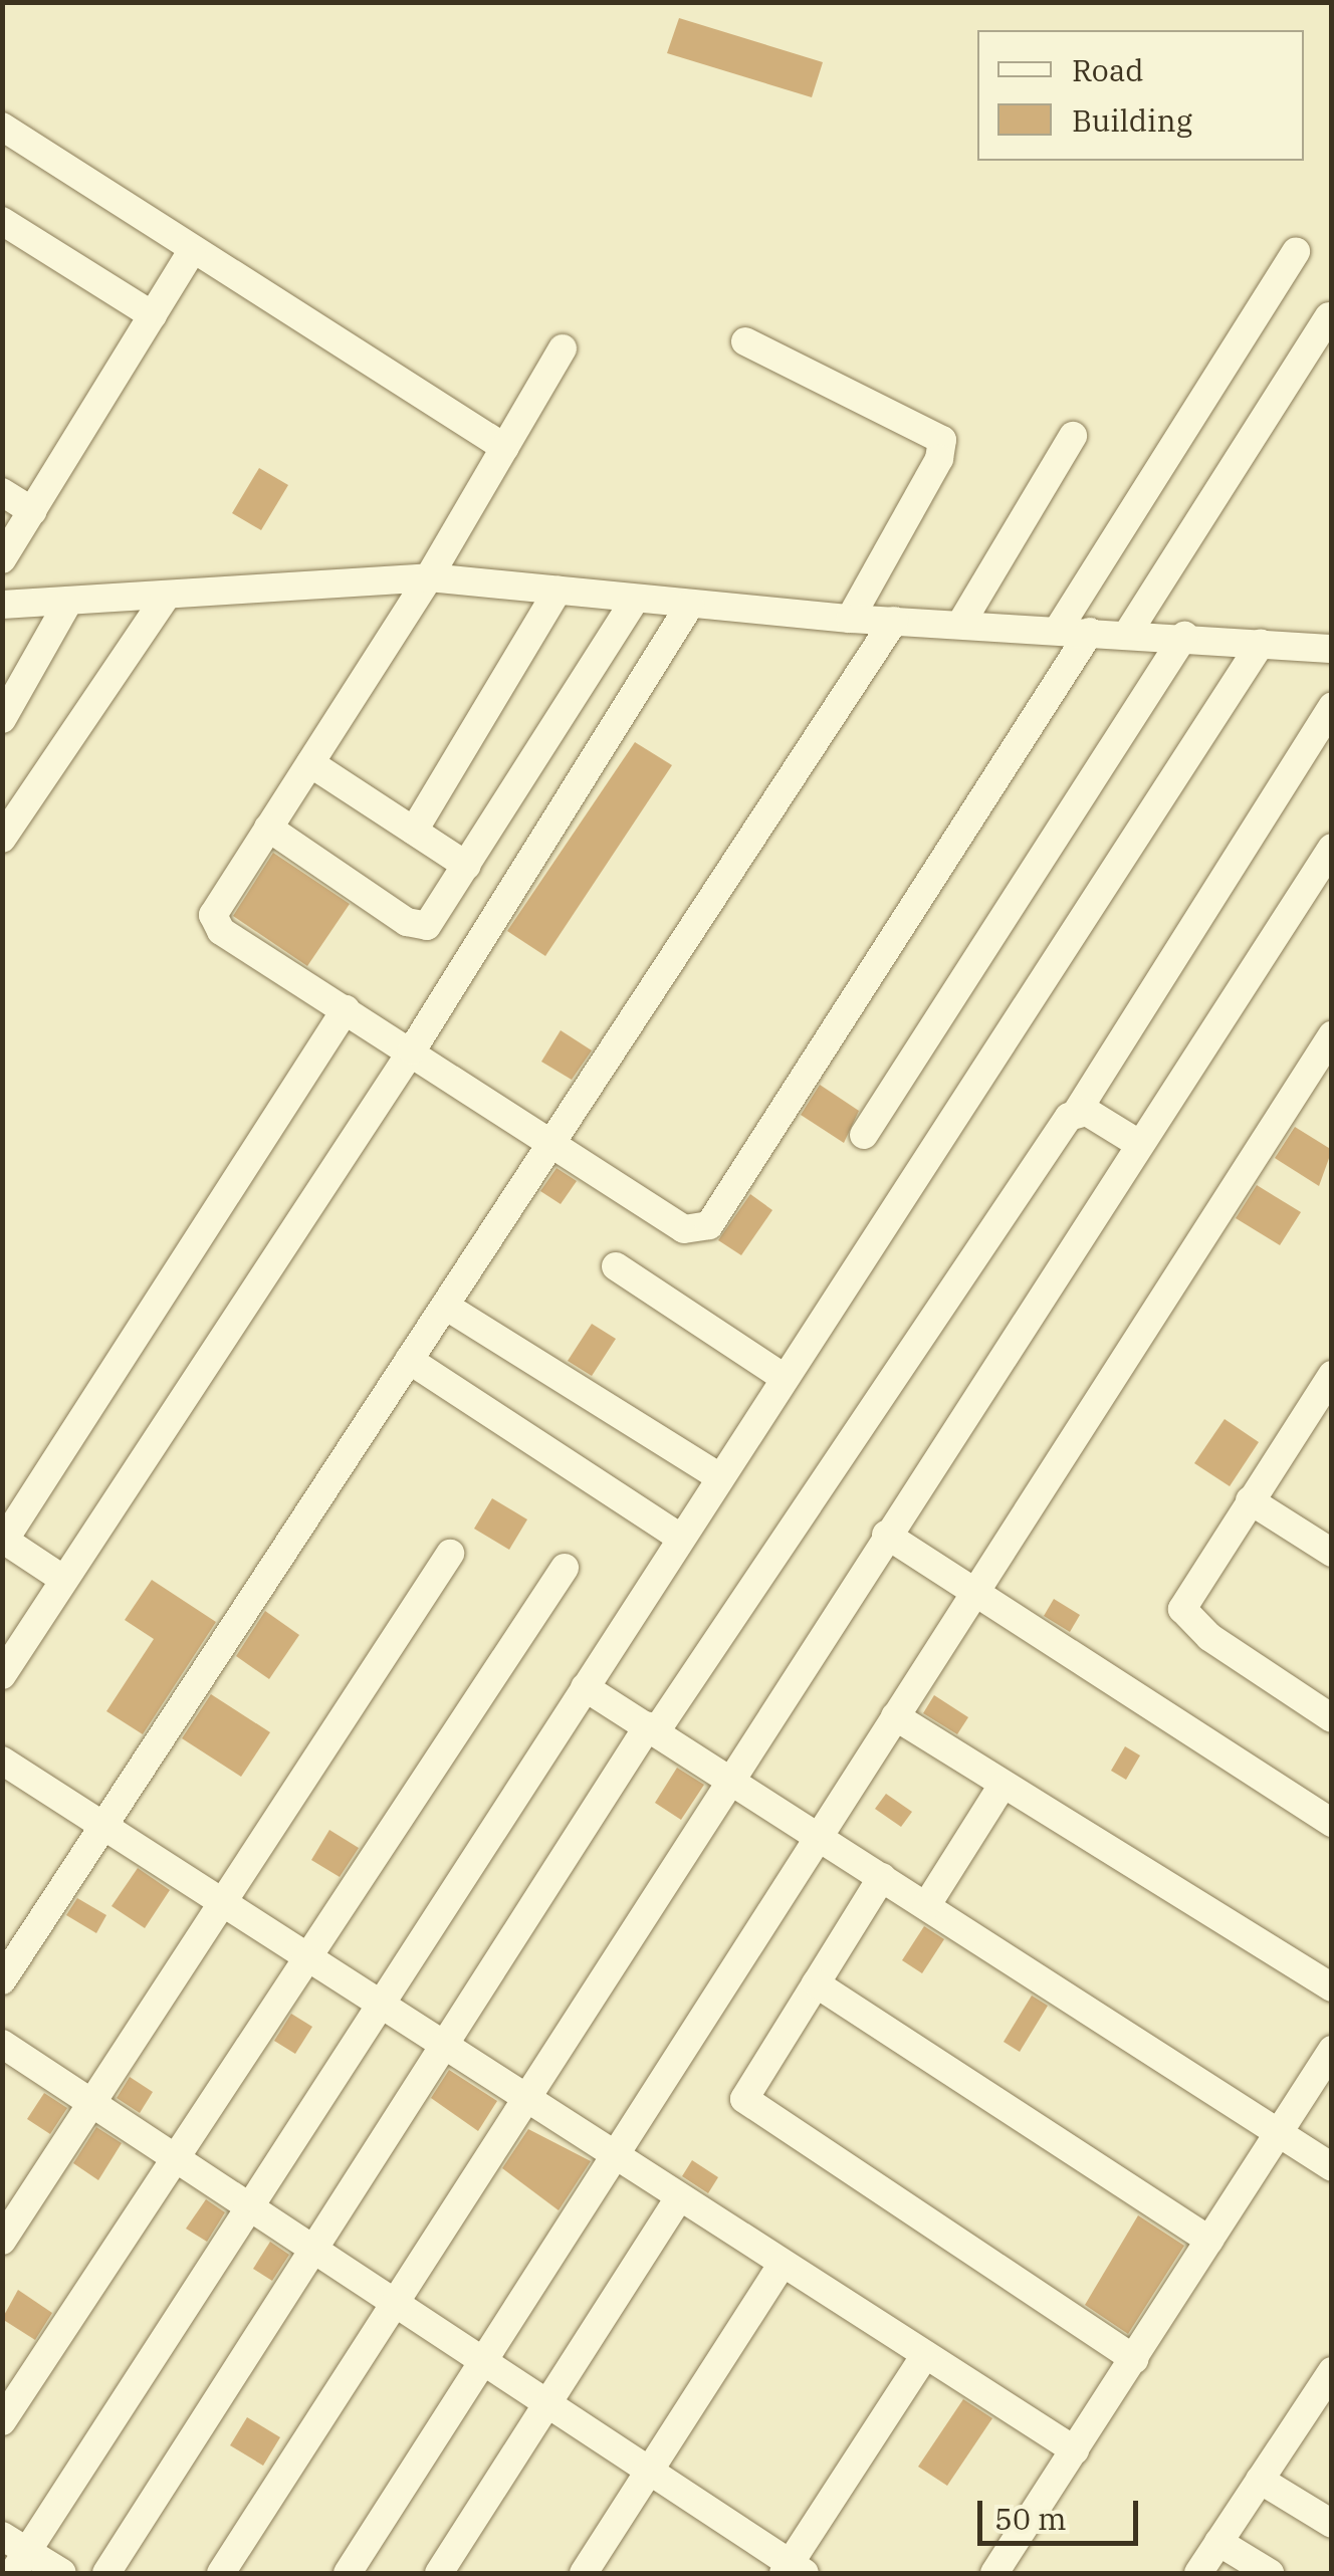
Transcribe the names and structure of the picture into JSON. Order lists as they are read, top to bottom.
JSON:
{
  "legend": ["Road", "Building"],
  "scale_bar": "50 m"
}
